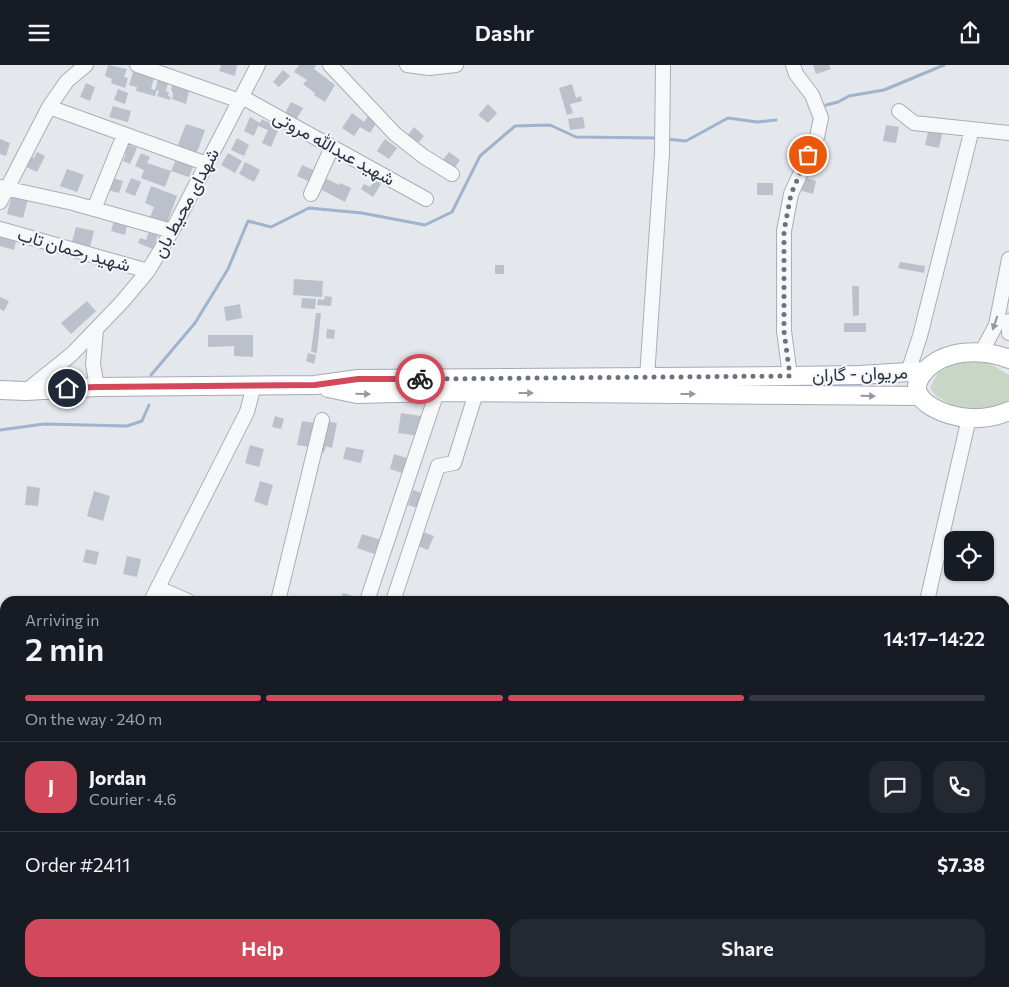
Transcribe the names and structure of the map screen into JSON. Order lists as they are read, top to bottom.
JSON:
{
  "streets": {
    "main road": ["مریوان - گاران"],
    "street": ["شهید عبدالله مروتی", "شهدای محیط بان", "شهید رحمان تاب"]
  },
  "crossings": [
    ["شهید عبدالله مروتی", "شهدای محیط بان"],
    ["شهدای محیط بان", "شهید رحمان تاب"],
    ["شهدای محیط بان", "مریوان - گاران"]
  ],
  "page": {
    "header": "Dashr",
    "heading": ["2 min", "Arriving in", "14:17–14:22"],
    "panel": [
      "Jordan",
      "Courier · 4.6",
      "Order #2411",
      "$7.38"
    ],
    "bar": "On the way · 240 m",
    "round": "J",
    "buttons": ["Help", "Share"]
  }
}
